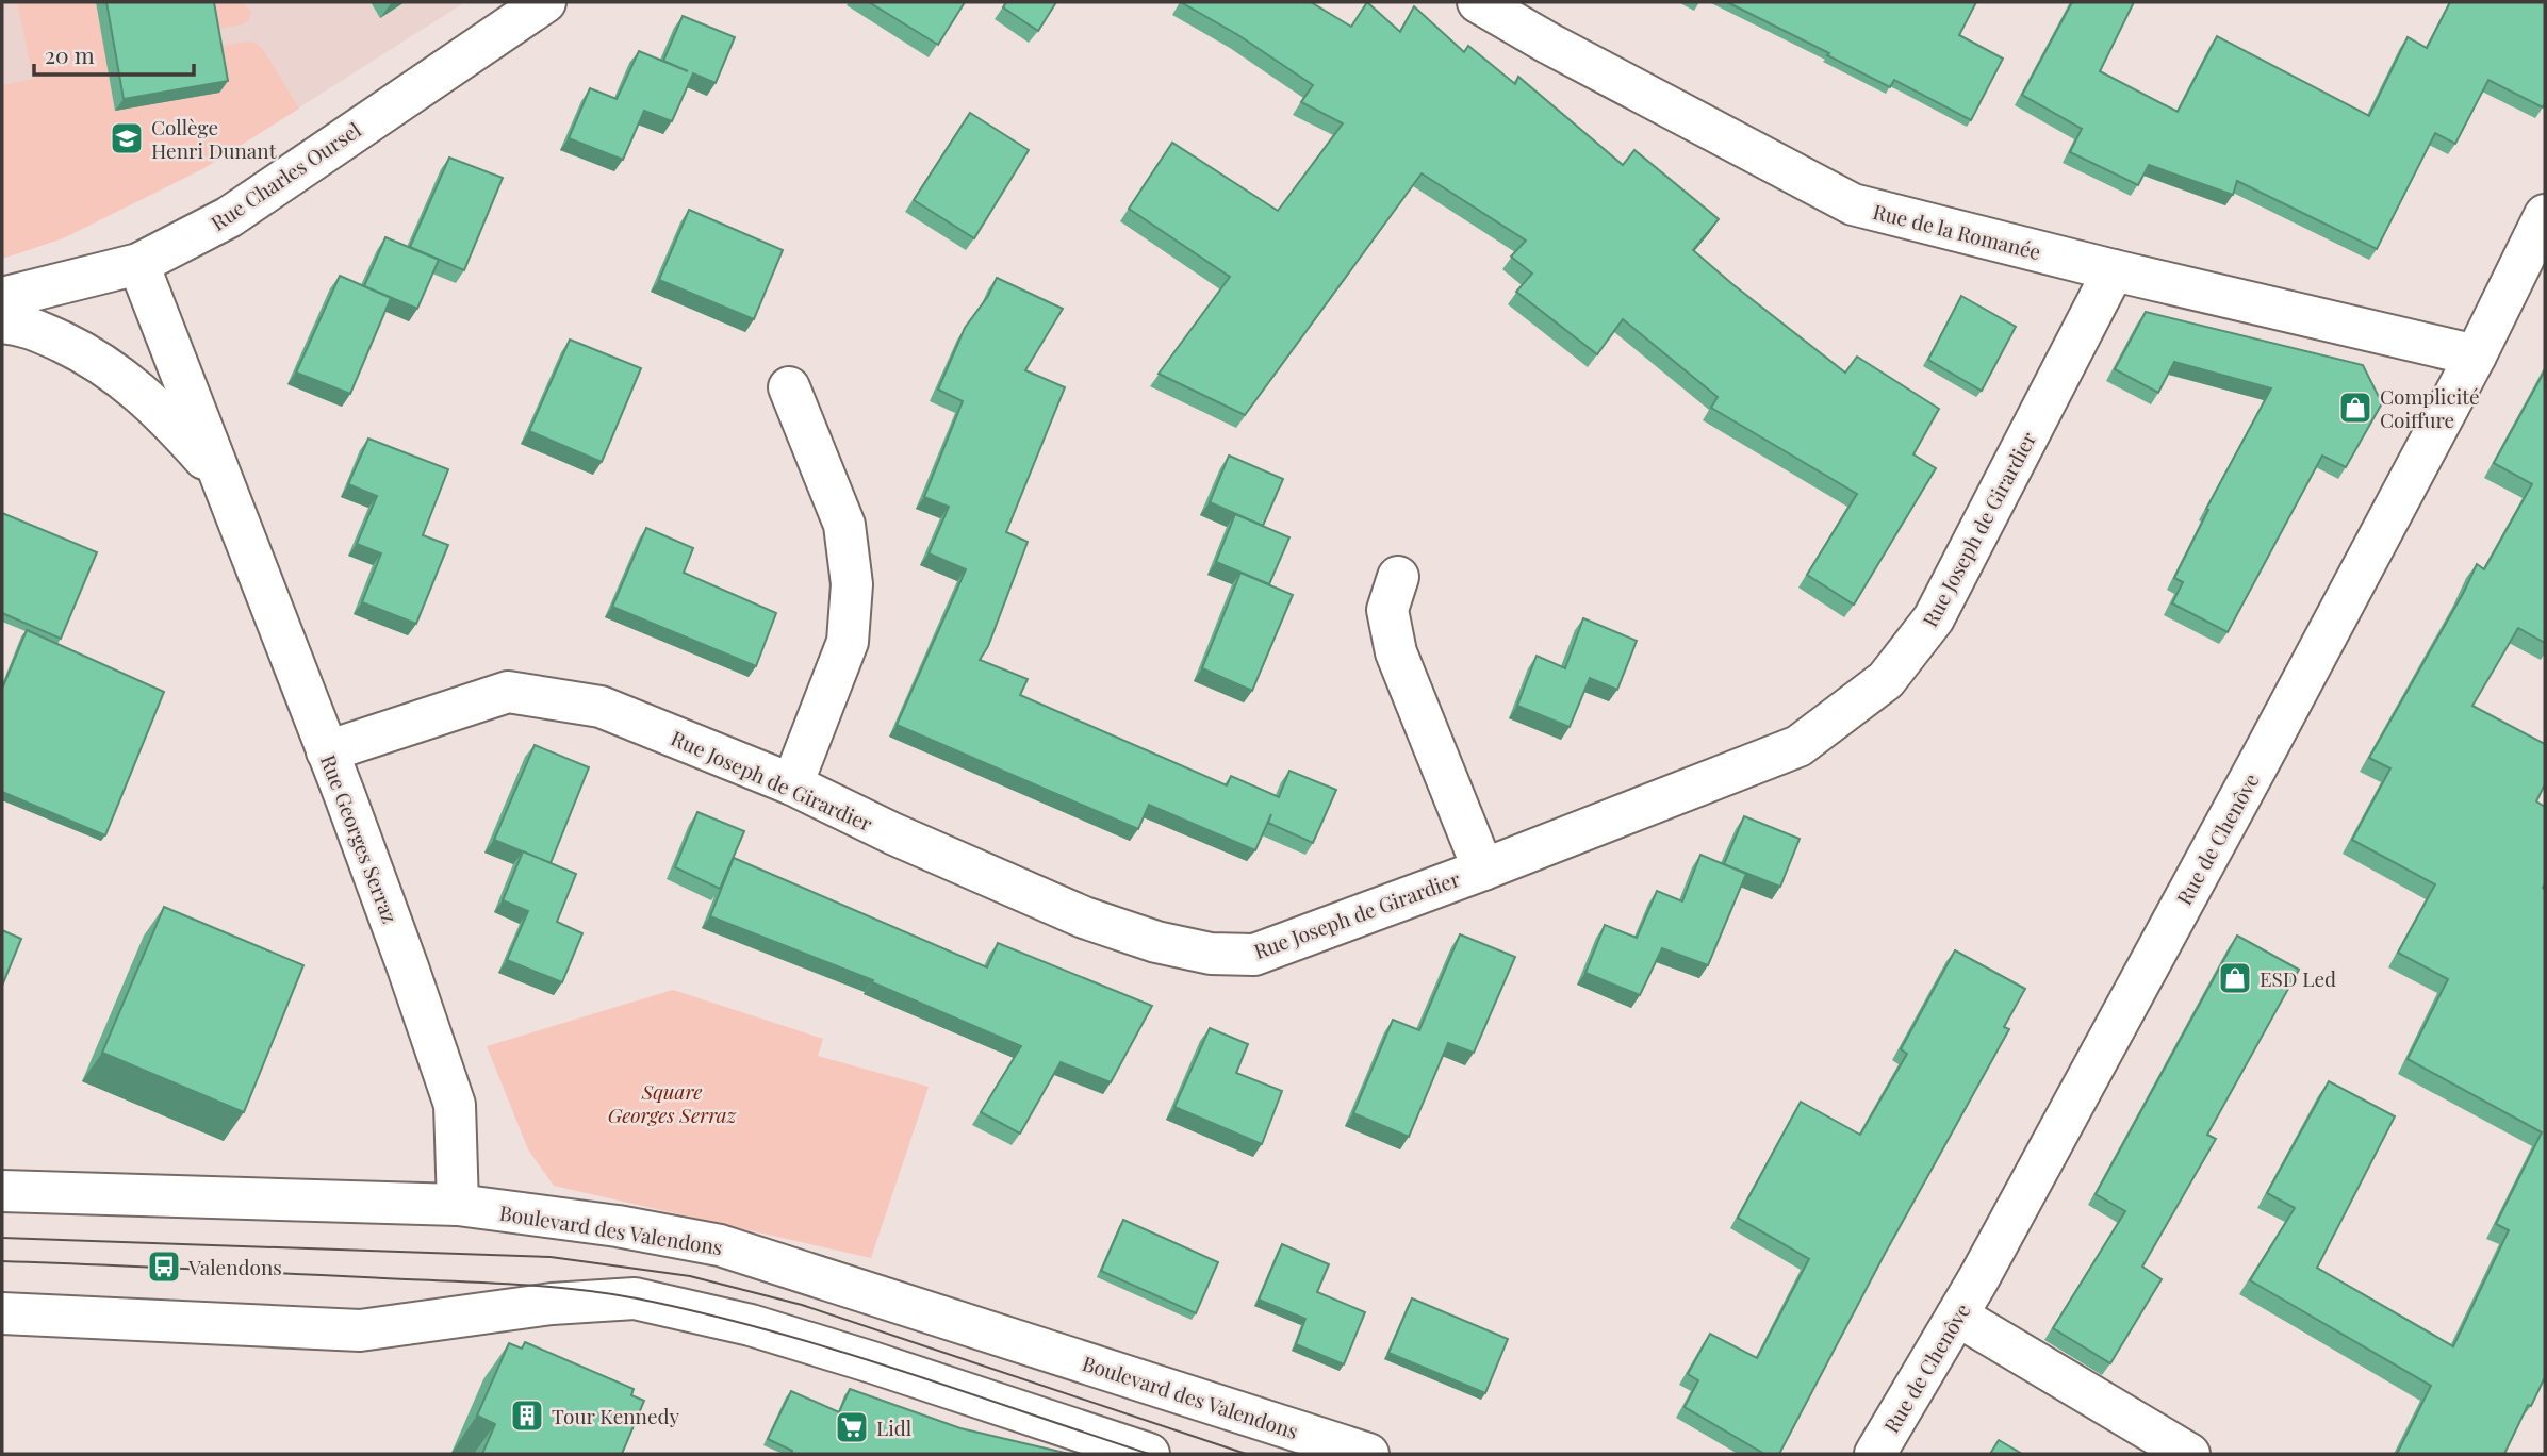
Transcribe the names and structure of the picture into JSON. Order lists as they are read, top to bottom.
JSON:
{
  "streets": {
    "street": [
      "Rue Charles Oursel",
      "Rue de la Romanée",
      "Rue Joseph de Girardier",
      "Rue Georges Serraz",
      "Rue de Chenôve",
      "Boulevard des Valendons"
    ]
  },
  "crossings": [
    ["Rue Charles Oursel", "Rue Georges Serraz"],
    ["Rue de la Romanée", "Rue Joseph de Girardier"],
    ["Rue de la Romanée", "Rue de Chenôve"],
    ["Rue Joseph de Girardier", "Rue Georges Serraz"],
    ["Rue Georges Serraz", "Boulevard des Valendons"]
  ],
  "parks": ["Square Georges Serraz"],
  "places": {
    "school or university": ["Collège Henri Dunant"],
    "shop": ["Complicité Coiffure", "ESD Led"],
    "bus stop": ["Valendons"],
    "building": ["Tour Kennedy"],
    "supermarket": ["Lidl"]
  },
  "scale_bar": "20 m"
}
